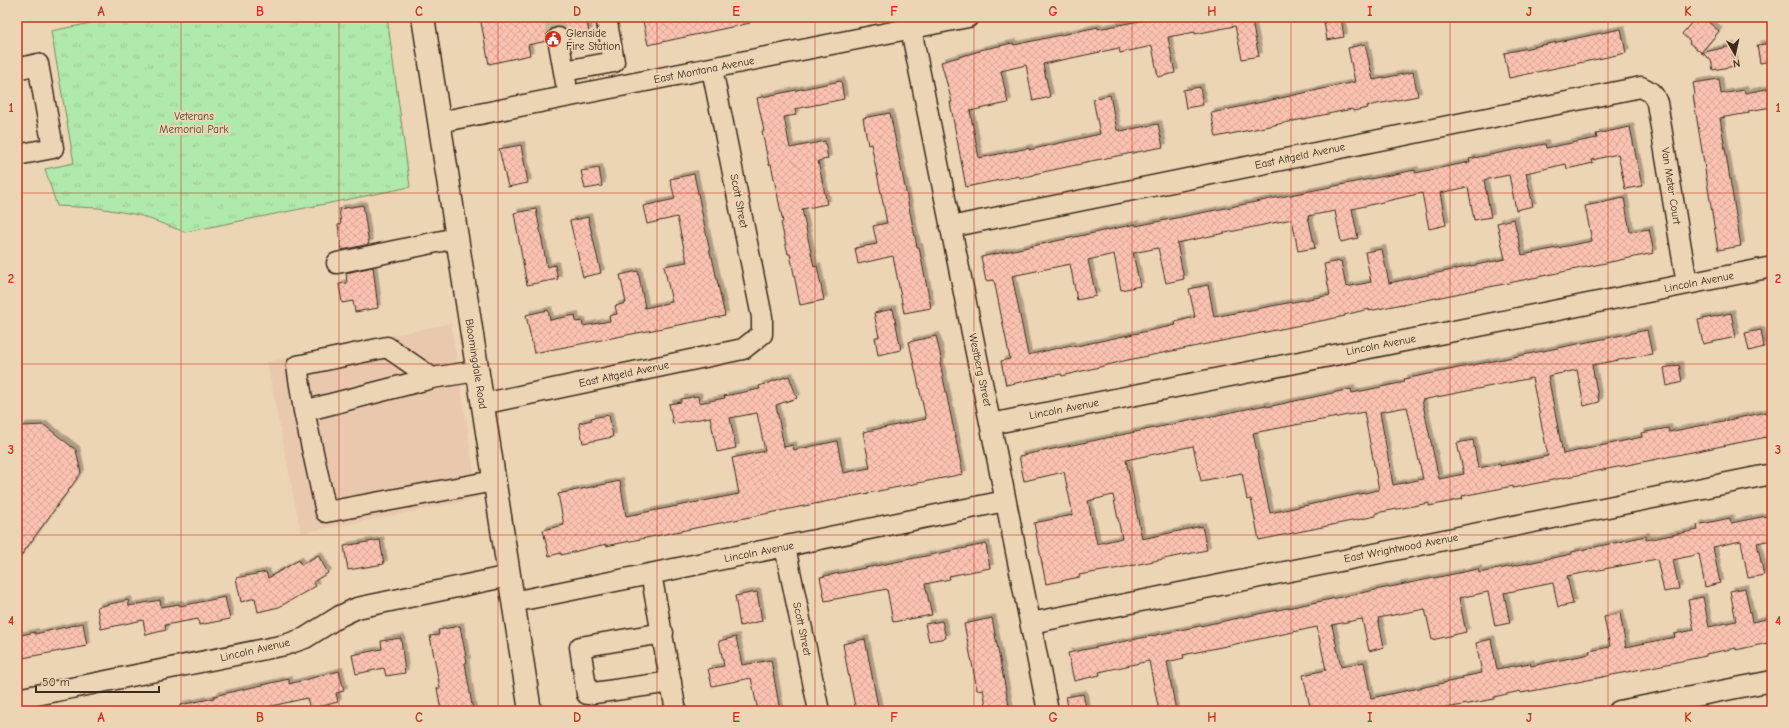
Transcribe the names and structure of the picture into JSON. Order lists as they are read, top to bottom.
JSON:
{
  "streets": {
    "main road": ["Bloomingdale Road"],
    "street": [
      "East Montana Avenue",
      "East Altgeld Avenue",
      "Van Meter Court",
      "Scott Street",
      "Lincoln Avenue",
      "Westberg Street",
      "East Wrightwood Avenue"
    ]
  },
  "crossings": [
    ["East Montana Avenue", "Scott Street"],
    ["East Montana Avenue", "Bloomingdale Road"],
    ["East Montana Avenue", "Westberg Street"],
    ["East Altgeld Avenue", "Van Meter Court"],
    ["East Altgeld Avenue", "Scott Street"],
    ["East Altgeld Avenue", "Bloomingdale Road"],
    ["East Altgeld Avenue", "Westberg Street"],
    ["Van Meter Court", "Lincoln Avenue"],
    ["Scott Street", "Lincoln Avenue"],
    ["Lincoln Avenue", "Bloomingdale Road"],
    ["Lincoln Avenue", "Westberg Street"],
    ["Westberg Street", "East Wrightwood Avenue"]
  ],
  "parks": ["Veterans Memorial Park"],
  "places": {
    "public building": ["Glenside Fire Station"]
  },
  "scale_bar": "50 m",
  "north": "bottom",
  "grid": {
    "columns": [
      "A",
      "B",
      "C",
      "D",
      "E",
      "F",
      "G",
      "H",
      "I",
      "J",
      "K"
    ],
    "rows": [
      "1",
      "2",
      "3",
      "4"
    ]
  }
}
